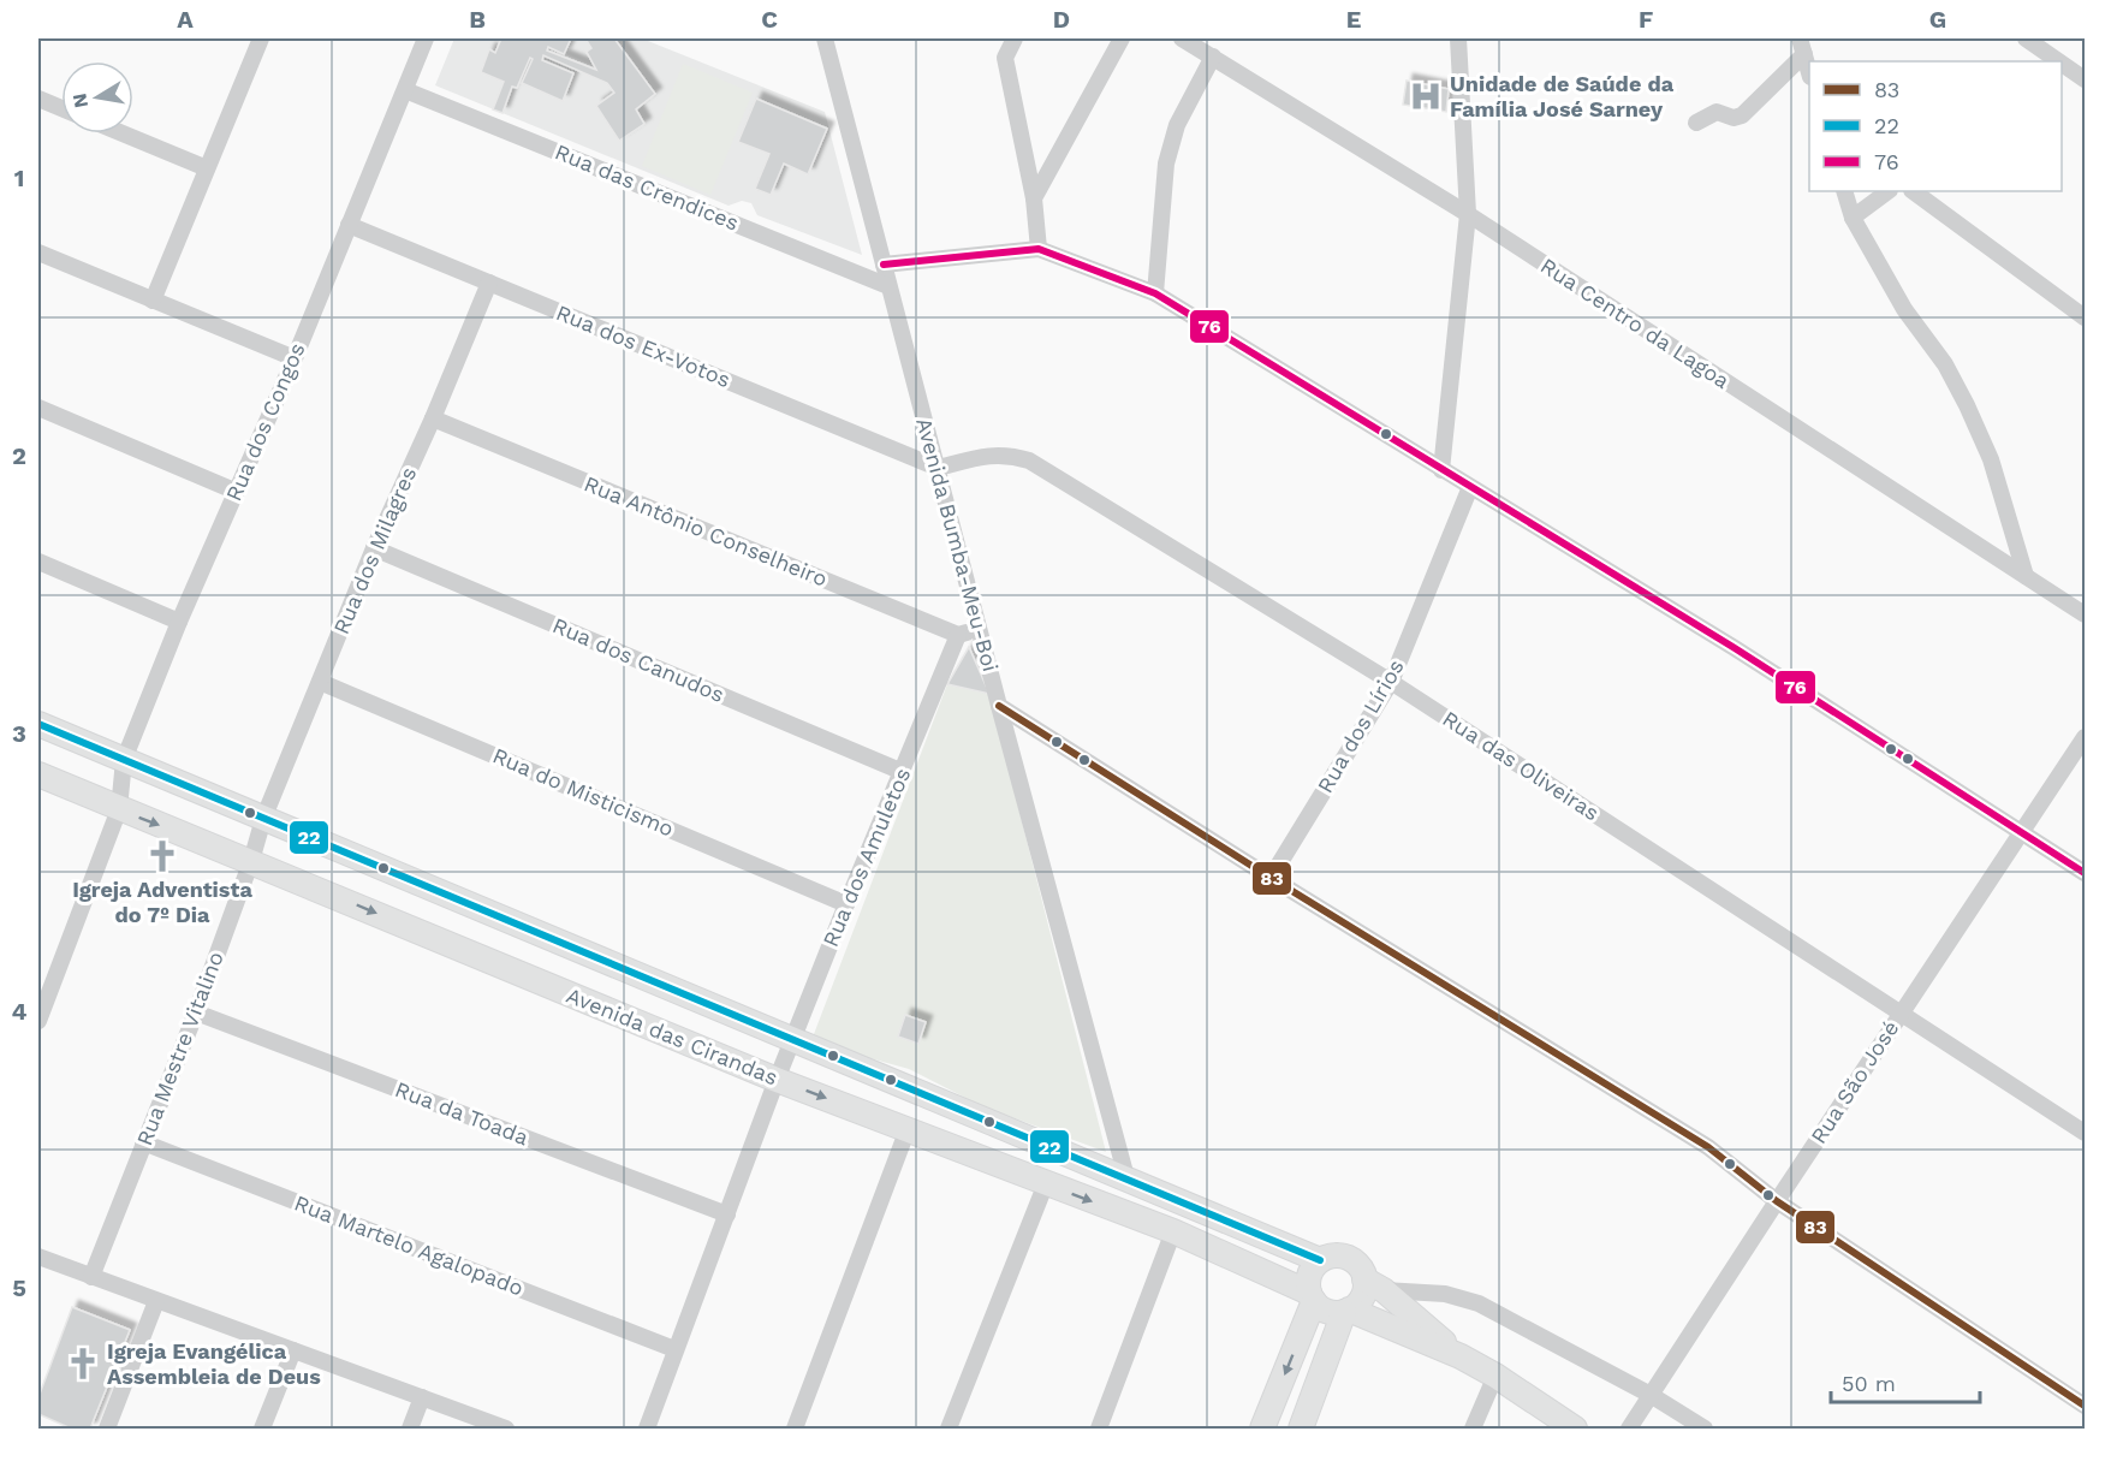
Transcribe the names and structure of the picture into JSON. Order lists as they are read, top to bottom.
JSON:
{
  "streets": {
    "street": [
      "Rua das Crendices",
      "Rua Centro da Lagoa",
      "Rua dos Ex-Votos",
      "Rua dos Congos",
      "Rua Antônio Conselheiro",
      "Avenida Bumba-Meu-Boi",
      "Rua dos Milagres",
      "Rua dos Canudos",
      "Rua dos Lírios",
      "Rua das Oliveiras",
      "Rua do Misticismo",
      "Rua dos Amuletos",
      "Avenida das Cirandas",
      "Rua Mestre Vitalino",
      "Rua São José",
      "Rua da Toada",
      "Rua Martelo Agalopado"
    ]
  },
  "crossings": [
    ["Rua das Crendices", "Rua dos Congos"],
    ["Rua das Crendices", "Avenida Bumba-Meu-Boi"],
    ["Rua dos Ex-Votos", "Rua dos Congos"],
    ["Rua dos Ex-Votos", "Avenida Bumba-Meu-Boi"],
    ["Rua dos Ex-Votos", "Rua dos Milagres"],
    ["Rua dos Ex-Votos", "Rua das Oliveiras"],
    ["Rua dos Congos", "Avenida das Cirandas"],
    ["Rua Antônio Conselheiro", "Rua dos Milagres"],
    ["Rua Antônio Conselheiro", "Rua dos Amuletos"],
    ["Avenida Bumba-Meu-Boi", "Rua das Oliveiras"],
    ["Avenida Bumba-Meu-Boi", "Avenida das Cirandas"],
    ["Rua dos Milagres", "Rua dos Canudos"],
    ["Rua dos Milagres", "Rua do Misticismo"],
    ["Rua dos Milagres", "Avenida das Cirandas"],
    ["Rua dos Milagres", "Rua Mestre Vitalino"],
    ["Rua dos Canudos", "Rua dos Amuletos"],
    ["Rua dos Lírios", "Rua das Oliveiras"],
    ["Rua das Oliveiras", "Rua São José"],
    ["Rua do Misticismo", "Rua dos Amuletos"],
    ["Rua dos Amuletos", "Avenida das Cirandas"],
    ["Rua dos Amuletos", "Rua da Toada"],
    ["Rua dos Amuletos", "Rua Martelo Agalopado"],
    ["Avenida das Cirandas", "Rua Mestre Vitalino"],
    ["Rua Mestre Vitalino", "Rua da Toada"],
    ["Rua Mestre Vitalino", "Rua Martelo Agalopado"]
  ],
  "places": {
    "hospital": ["Unidade de Saúde da Família José Sarney"],
    "church": ["Igreja Adventista do 7º Dia", "Igreja Evangélica Assembleia de Deus"]
  },
  "lines": ["transit line 76", "transit line 83", "transit line 22"],
  "legend": ["83", "22", "76"],
  "scale_bar": "50 m",
  "north": "left",
  "grid": {
    "columns": [
      "A",
      "B",
      "C",
      "D",
      "E",
      "F",
      "G"
    ],
    "rows": [
      "1",
      "2",
      "3",
      "4",
      "5"
    ]
  }
}
